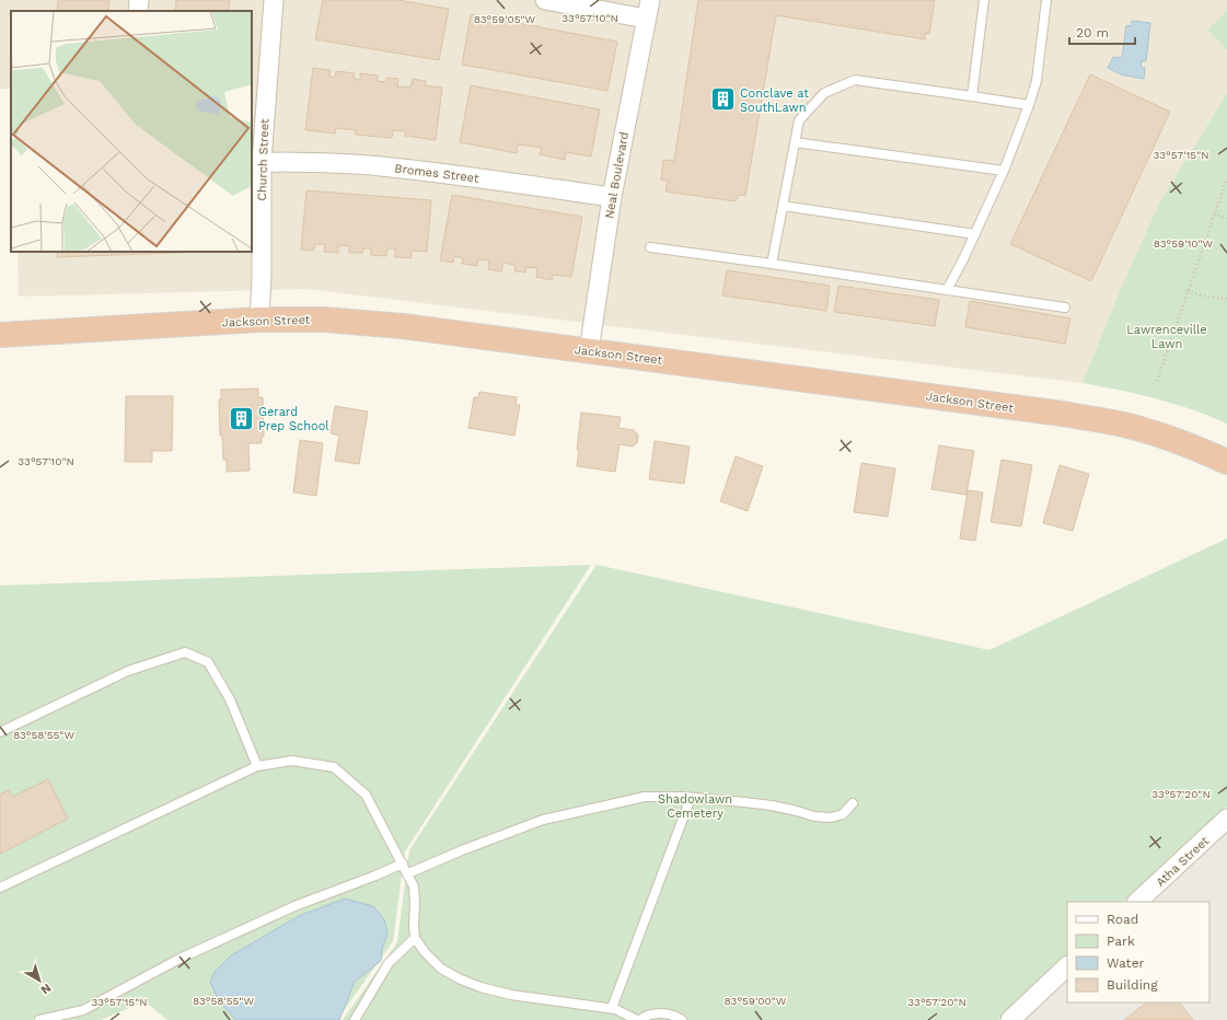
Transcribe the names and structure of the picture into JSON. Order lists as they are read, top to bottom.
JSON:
{
  "streets": {
    "highway": ["Jackson Street"],
    "street": [
      "Church Street",
      "Bromes Street",
      "Neal Boulevard",
      "Atha Street"
    ]
  },
  "crossings": [
    ["Church Street", "Bromes Street"],
    ["Church Street", "Jackson Street"],
    ["Bromes Street", "Neal Boulevard"],
    ["Neal Boulevard", "Jackson Street"]
  ],
  "parks": ["Lawrenceville Lawn", "Shadowlawn Cemetery"],
  "places": {
    "building": ["Conclave at SouthLawn", "Gerard Prep School"]
  },
  "legend": [
    "Road",
    "Park",
    "Water",
    "Building"
  ],
  "scale_bar": "20 m",
  "north": "bottom right",
  "coordinates": [
    "33°57'10\"N",
    "83°59'05\"W",
    "33°57'15\"N",
    "83°59'10\"W",
    "83°58'55\"W",
    "33°57'20\"N",
    "83°59'00\"W"
  ]
}
